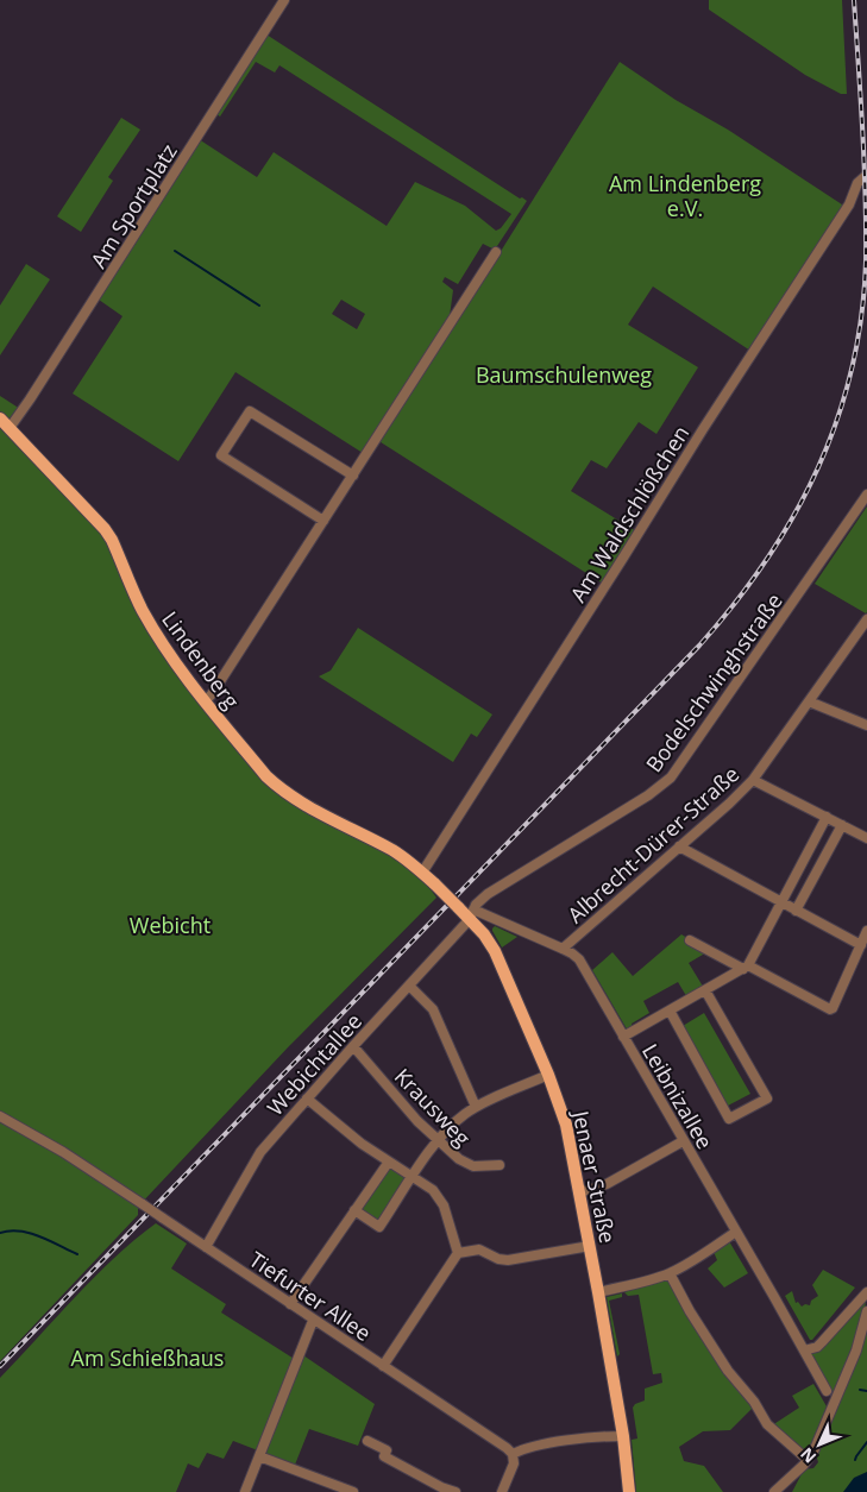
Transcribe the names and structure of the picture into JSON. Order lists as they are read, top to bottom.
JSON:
{
  "streets": {
    "main road": ["Lindenberg", "Jenaer Straße"],
    "street": [
      "Am Sportplatz",
      "Am Waldschlößchen",
      "Bodelschwinghstraße",
      "Albrecht-Dürer-Straße",
      "Webichtallee",
      "Leibnizallee",
      "Krausweg",
      "Tiefurter Allee"
    ]
  },
  "crossings": [
    ["Am Sportplatz", "Lindenberg"],
    ["Am Waldschlößchen", "Lindenberg"],
    ["Am Waldschlößchen", "Jenaer Straße"],
    ["Lindenberg", "Jenaer Straße"],
    ["Bodelschwinghstraße", "Webichtallee"],
    ["Bodelschwinghstraße", "Leibnizallee"],
    ["Bodelschwinghstraße", "Jenaer Straße"],
    ["Albrecht-Dürer-Straße", "Leibnizallee"],
    ["Webichtallee", "Leibnizallee"],
    ["Webichtallee", "Krausweg"],
    ["Webichtallee", "Jenaer Straße"],
    ["Webichtallee", "Tiefurter Allee"],
    ["Leibnizallee", "Jenaer Straße"]
  ],
  "parks": [
    "Am Lindenberg e.V.",
    "Baumschulenweg",
    "Webicht",
    "Am Schießhaus"
  ],
  "north": "bottom left"
}
